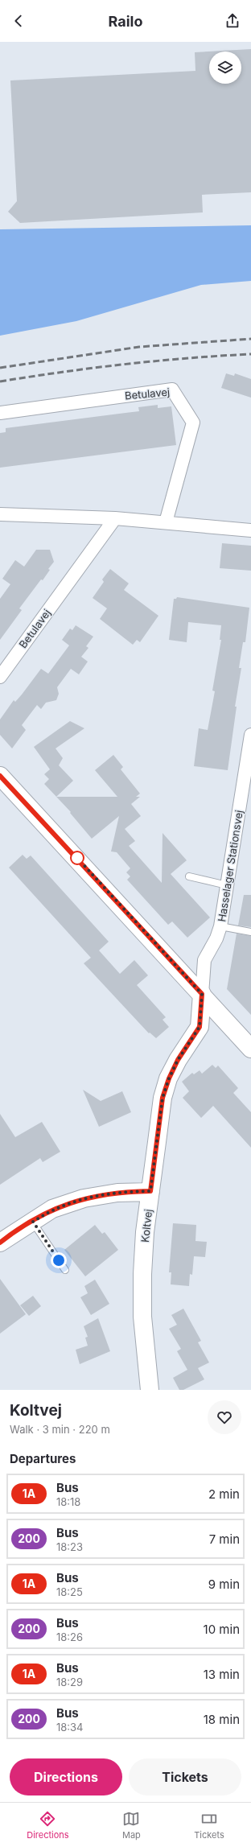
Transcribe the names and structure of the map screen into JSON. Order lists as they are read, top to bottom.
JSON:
{
  "streets": {
    "street": ["Betulavej", "Hasselager Stationsvej", "Koltvej"]
  },
  "crossings": [
    ["Hasselager Stationsvej", "Koltvej"]
  ],
  "lines": ["bus line 1A"],
  "page": {
    "header": "Railo",
    "heading": [
      ["Koltvej", "Walk · 3 min · 220 m"],
      "Departures"
    ],
    "list": [
      {
        "mark": "1A",
        "name": "Bus",
        "note": "18:18",
        "value": "2 min"
      },
      {
        "mark": "200",
        "name": "Bus",
        "note": "18:23",
        "value": "7 min"
      },
      {
        "mark": "1A",
        "name": "Bus",
        "note": "18:25",
        "value": "9 min"
      },
      {
        "mark": "200",
        "name": "Bus",
        "note": "18:26",
        "value": "10 min"
      },
      {
        "mark": "1A",
        "name": "Bus",
        "note": "18:29",
        "value": "13 min"
      },
      {
        "mark": "200",
        "name": "Bus",
        "note": "18:34",
        "value": "18 min"
      }
    ],
    "buttons": ["Directions", "Tickets"],
    "tabs": ["Directions", "Map", "Tickets"]
  }
}
